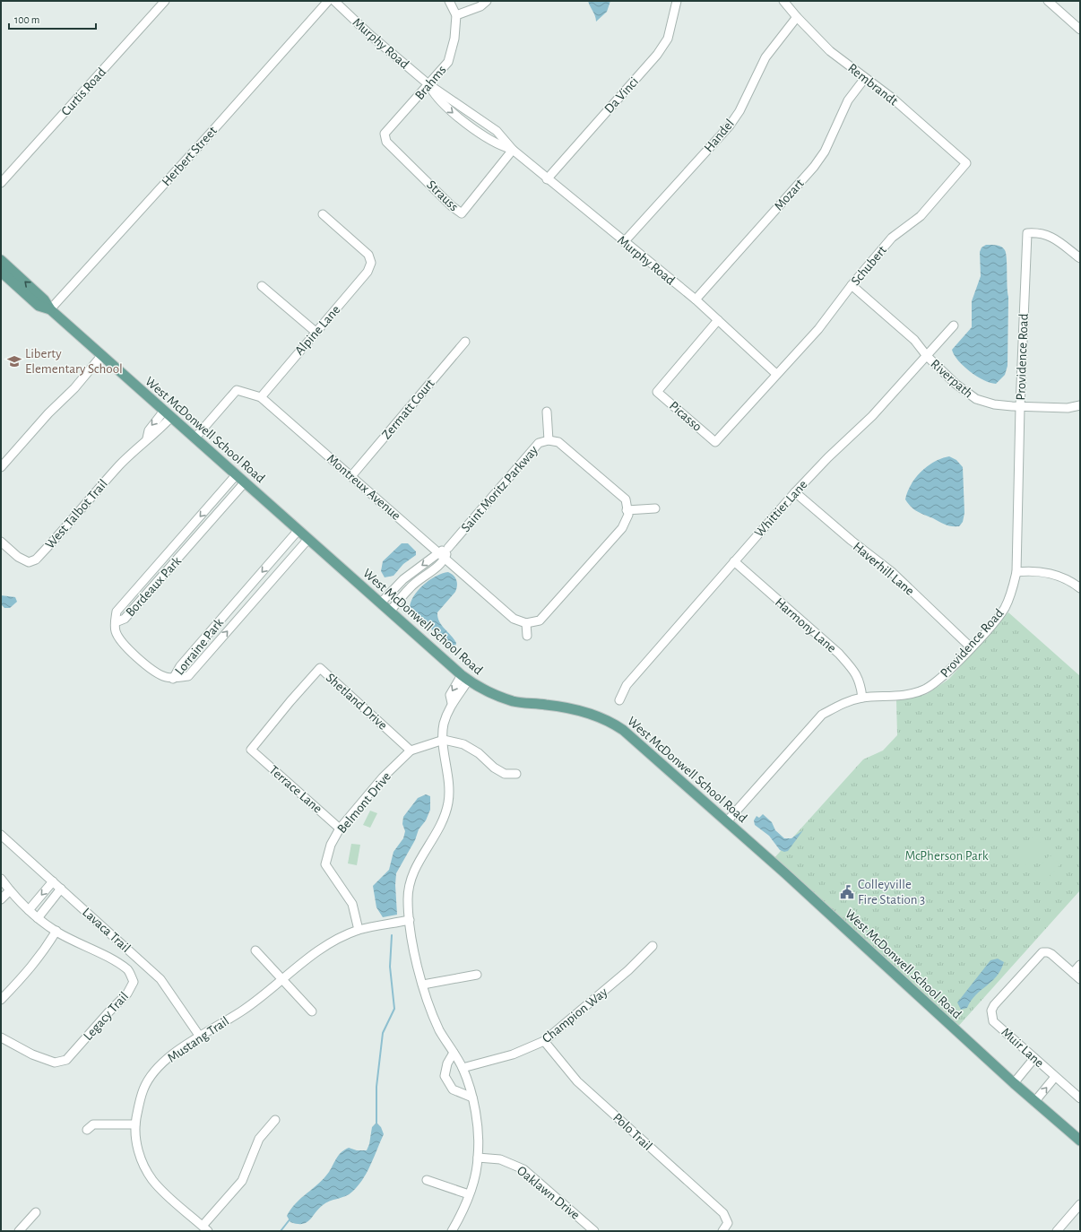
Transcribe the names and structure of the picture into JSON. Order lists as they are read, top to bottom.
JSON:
{
  "streets": {
    "main road": ["West McDonwell School Road"],
    "street": [
      "Murphy Road",
      "Brahms",
      "Rembrandt",
      "Curtis Road",
      "Da Vinci",
      "Handel",
      "Herbert Street",
      "Mozart",
      "Strauss",
      "Schubert",
      "Alpine Lane",
      "Providence Road",
      "Riverpath",
      "Zermatt Court",
      "Picasso",
      "Montreux Avenue",
      "Saint Moritz Parkway",
      "Whittier Lane",
      "West Talbot Trail",
      "Haverhill Lane",
      "Bordeaux Park",
      "Harmony Lane",
      "Lorraine Park",
      "Shetland Drive",
      "Terrace Lane",
      "Belmont Drive",
      "Lavaca Trail",
      "Champion Way",
      "Legacy Trail",
      "Mustang Trail",
      "Muir Lane",
      "Polo Trail",
      "Oaklawn Drive"
    ]
  },
  "crossings": [
    ["Murphy Road", "Brahms"],
    ["Murphy Road", "Da Vinci"],
    ["Murphy Road", "Handel"],
    ["Murphy Road", "Mozart"],
    ["Murphy Road", "Strauss"],
    ["Murphy Road", "Schubert"],
    ["Murphy Road", "Picasso"],
    ["Brahms", "Strauss"],
    ["Rembrandt", "Handel"],
    ["Rembrandt", "Mozart"],
    ["Rembrandt", "Schubert"],
    ["Herbert Street", "West McDonwell School Road"],
    ["Schubert", "Riverpath"],
    ["Schubert", "Picasso"],
    ["Alpine Lane", "Montreux Avenue"],
    ["Providence Road", "Riverpath"],
    ["Providence Road", "West McDonwell School Road"],
    ["Providence Road", "Haverhill Lane"],
    ["Providence Road", "Harmony Lane"],
    ["Riverpath", "Whittier Lane"],
    ["Zermatt Court", "Montreux Avenue"],
    ["West McDonwell School Road", "Montreux Avenue"],
    ["West McDonwell School Road", "Saint Moritz Parkway"],
    ["West McDonwell School Road", "West Talbot Trail"],
    ["West McDonwell School Road", "Bordeaux Park"],
    ["West McDonwell School Road", "Lorraine Park"],
    ["Montreux Avenue", "Saint Moritz Parkway"],
    ["Whittier Lane", "Haverhill Lane"],
    ["Whittier Lane", "Harmony Lane"],
    ["Shetland Drive", "Terrace Lane"],
    ["Shetland Drive", "Belmont Drive"],
    ["Terrace Lane", "Belmont Drive"],
    ["Belmont Drive", "Mustang Trail"],
    ["Lavaca Trail", "Mustang Trail"],
    ["Champion Way", "Polo Trail"]
  ],
  "parks": ["McPherson Park"],
  "places": {
    "school or university": ["Liberty Elementary School"],
    "public building": ["Colleyville Fire Station 3"]
  },
  "scale_bar": "100 m"
}
